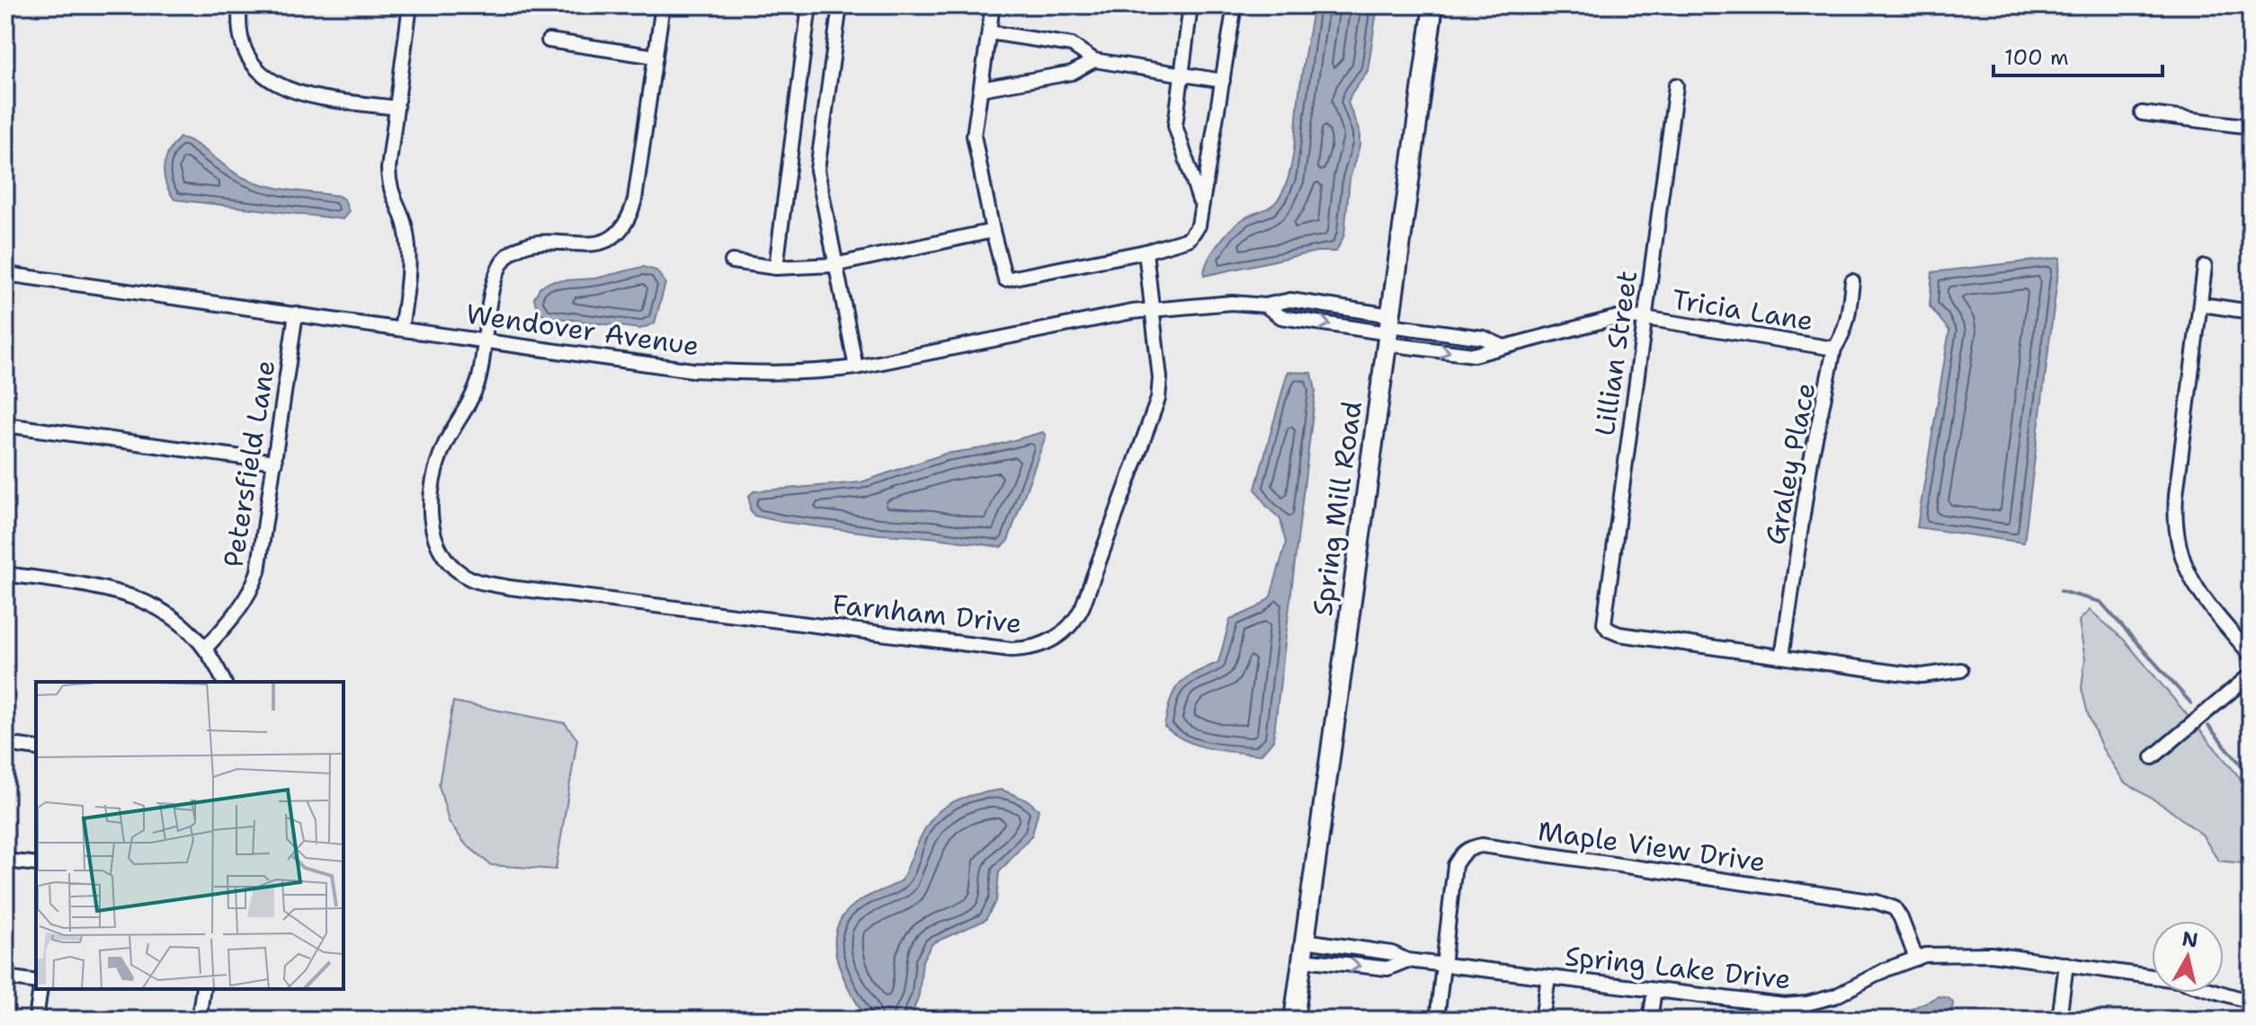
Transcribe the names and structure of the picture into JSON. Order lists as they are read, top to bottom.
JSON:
{
  "streets": {
    "street": [
      "Tricia Lane",
      "Wendover Avenue",
      "Lillian Street",
      "Petersfield Lane",
      "Graley Place",
      "Spring Mill Road",
      "Farnham Drive",
      "Maple View Drive",
      "Spring Lake Drive"
    ]
  },
  "crossings": [
    ["Tricia Lane", "Wendover Avenue"],
    ["Tricia Lane", "Lillian Street"],
    ["Tricia Lane", "Graley Place"],
    ["Tricia Lane", "Spring Mill Road"],
    ["Wendover Avenue", "Petersfield Lane"],
    ["Wendover Avenue", "Spring Mill Road"],
    ["Wendover Avenue", "Farnham Drive"],
    ["Lillian Street", "Graley Place"],
    ["Spring Mill Road", "Spring Lake Drive"],
    ["Maple View Drive", "Spring Lake Drive"]
  ],
  "scale_bar": "100 m",
  "north": "top"
}
